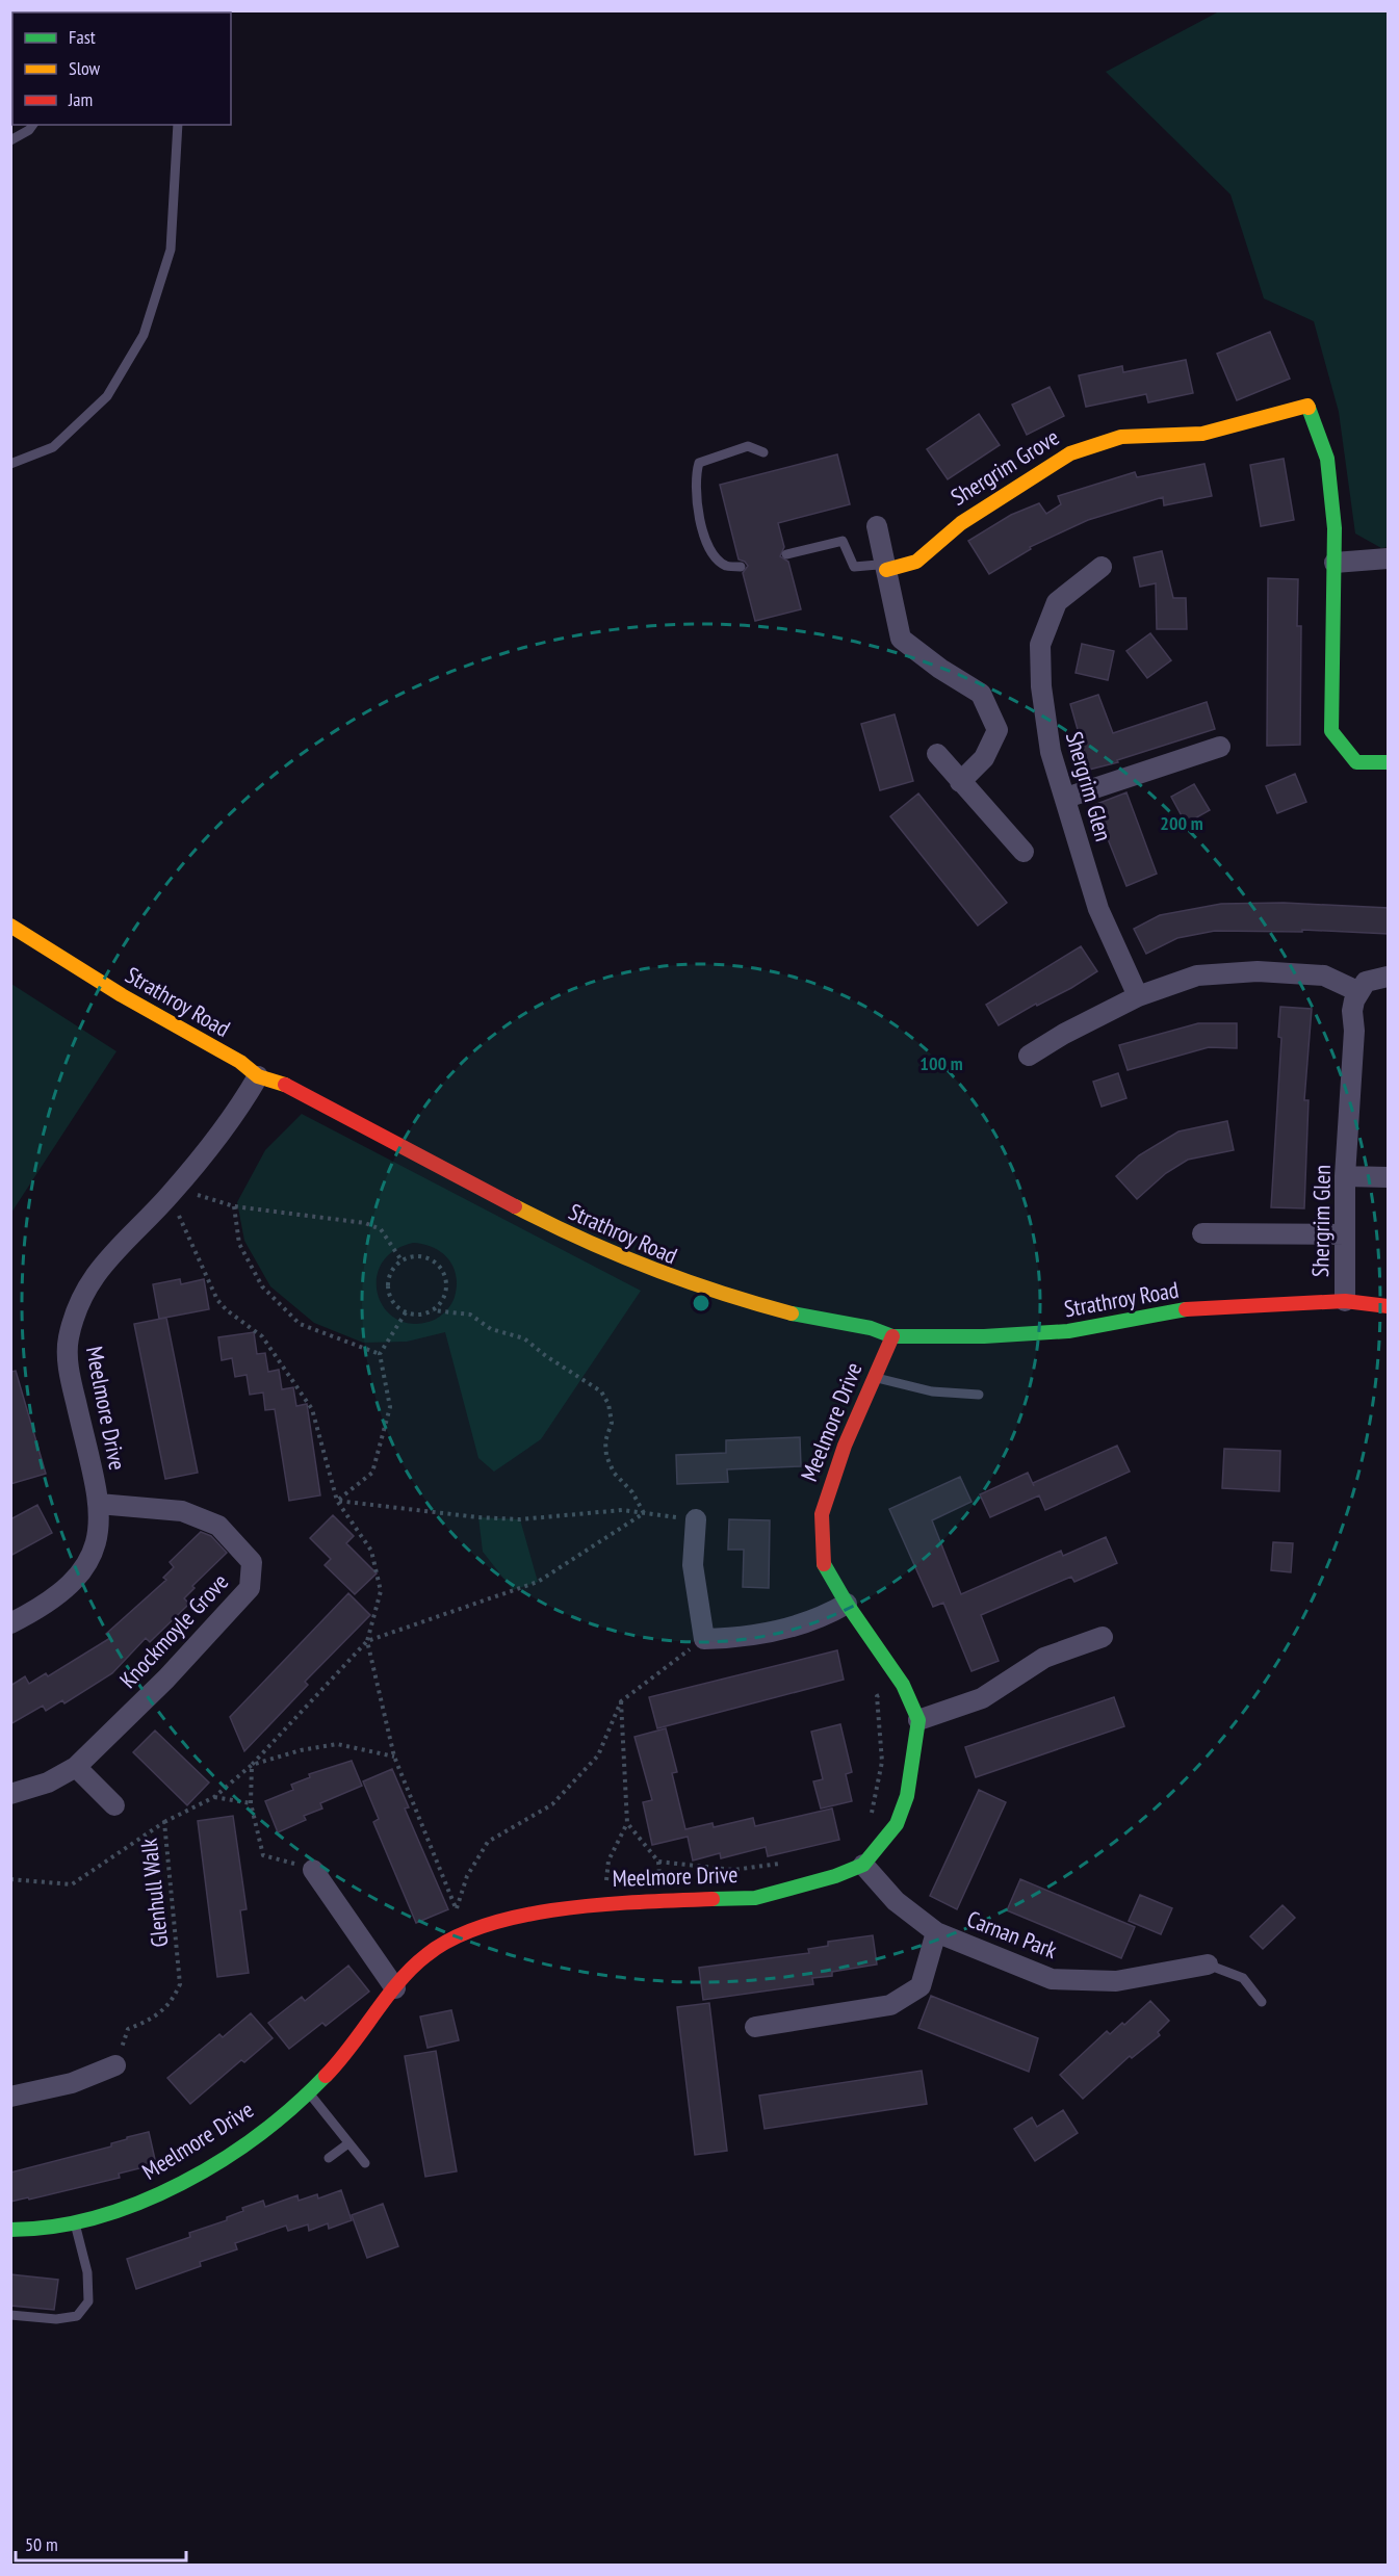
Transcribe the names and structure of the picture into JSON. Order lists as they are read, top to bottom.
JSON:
{
  "streets": {
    "street": [
      "Shergrim Grove",
      "Shergrim Glen",
      "Strathroy Road",
      "Meelmore Drive",
      "Knockmoyle Grove",
      "Carnan Park"
    ],
    "path": ["Glenhull Walk"]
  },
  "crossings": [
    ["Shergrim Glen", "Strathroy Road"],
    ["Strathroy Road", "Meelmore Drive"],
    ["Meelmore Drive", "Knockmoyle Grove"],
    ["Meelmore Drive", "Carnan Park"]
  ],
  "legend": ["Fast", "Slow", "Jam"],
  "scale_bar": "50 m",
  "rings": ["200 m", "100 m"]
}
